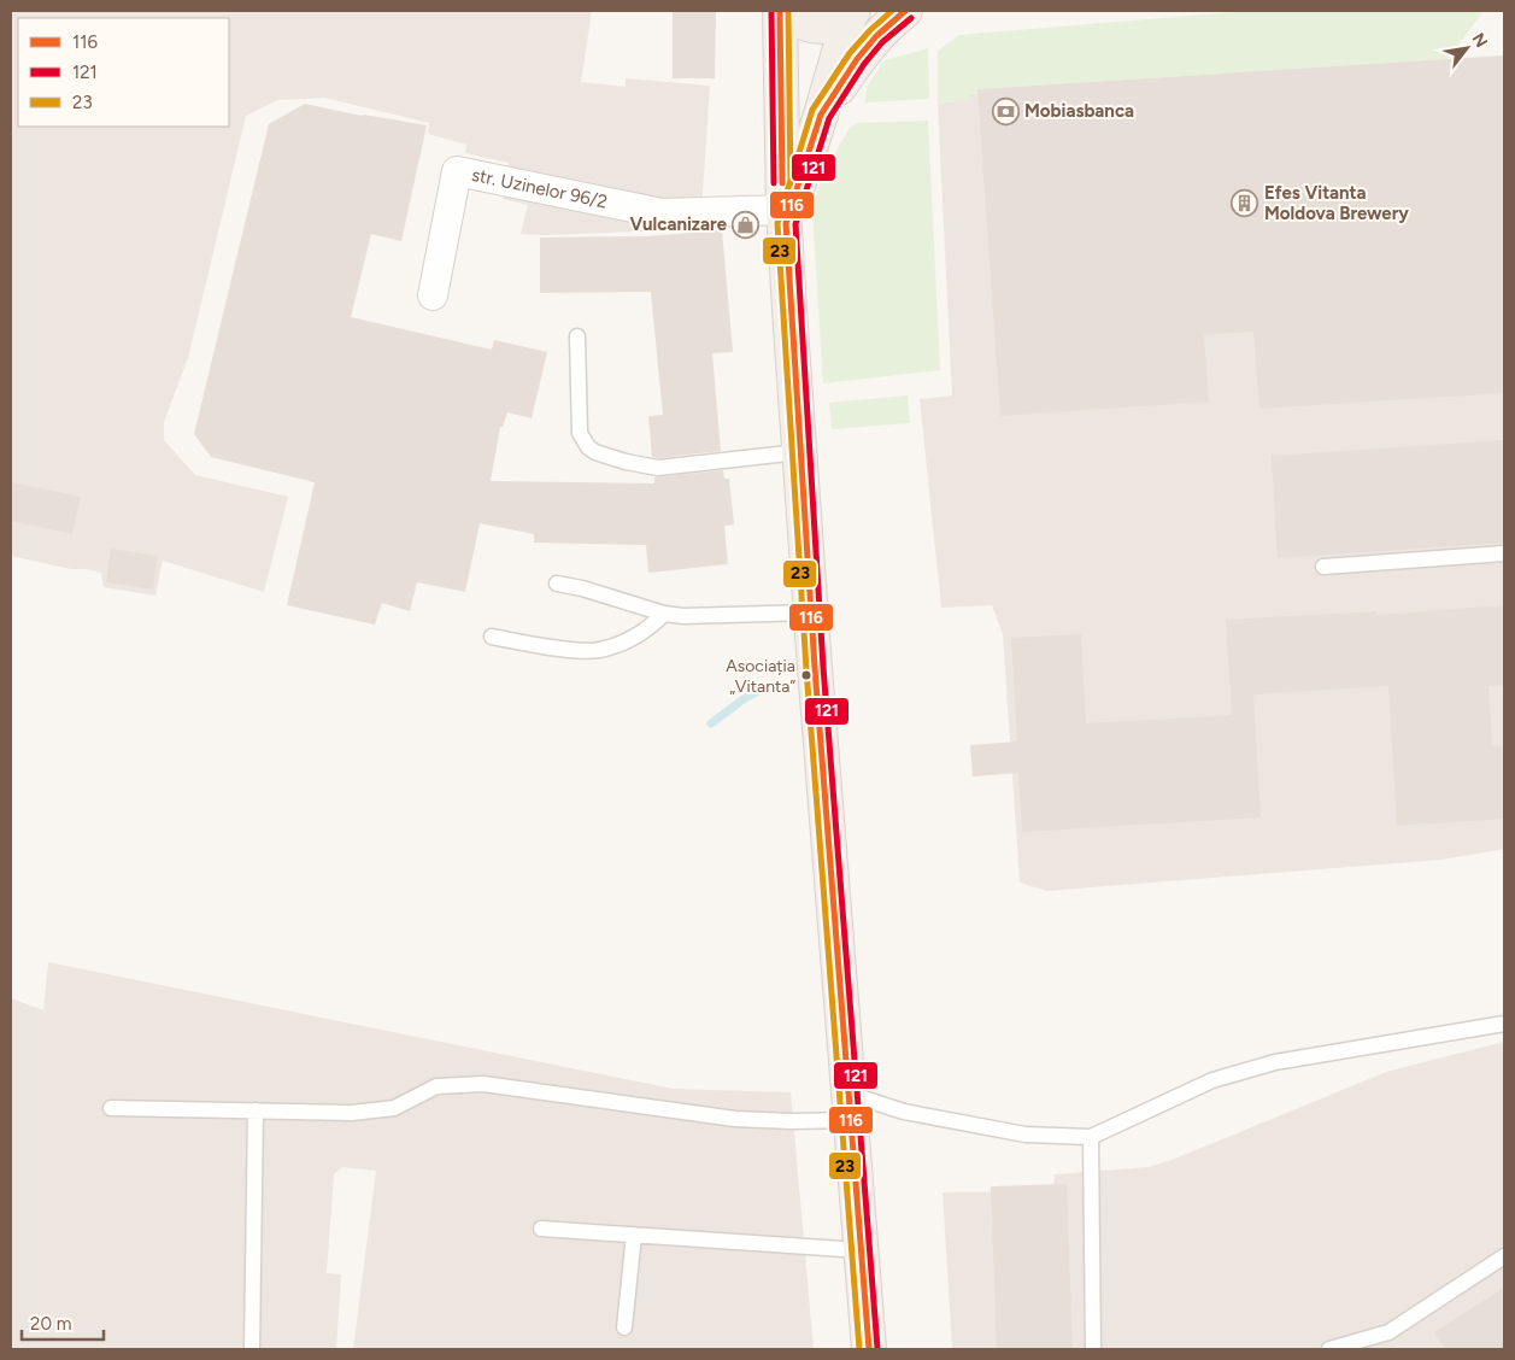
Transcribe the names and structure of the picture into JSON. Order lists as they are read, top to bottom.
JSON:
{
  "streets": {
    "street": ["str. Uzinelor 96/2"]
  },
  "places": {
    "bank": ["Mobiasbanca"],
    "building": ["Efes Vitanta Moldova Brewery"],
    "shop": ["Vulcanizare"],
    "other": ["Asociația „Vitanta”"]
  },
  "lines": ["transit line 116", "transit line 121", "transit line 23"],
  "legend": ["116", "121", "23"],
  "scale_bar": "20 m",
  "north": "top right"
}
